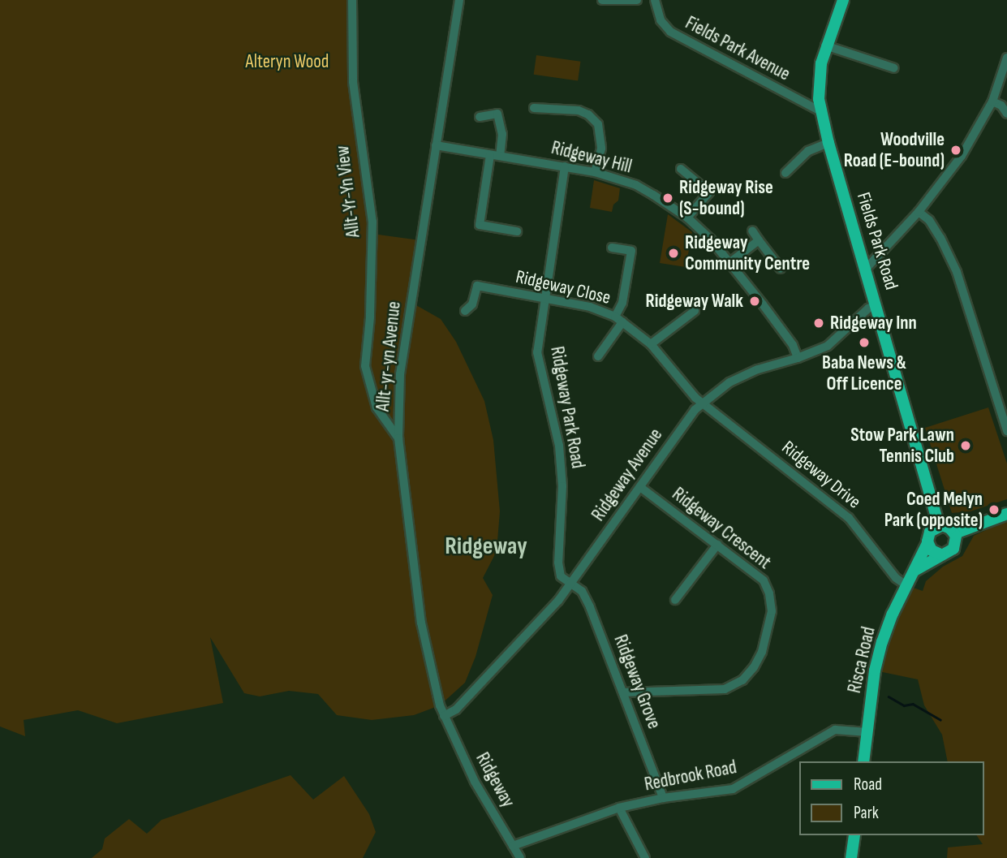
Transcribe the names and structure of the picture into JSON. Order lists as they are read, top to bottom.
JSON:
{
  "streets": {
    "main road": ["Fields Park Road", "Risca Road"],
    "street": [
      "Fields Park Avenue",
      "Ridgeway Hill",
      "Allt-Yr-Yn View",
      "Ridgeway Close",
      "Allt-yr-yn Avenue",
      "Ridgeway Park Road",
      "Ridgeway Avenue",
      "Ridgeway Drive",
      "Ridgeway Crescent",
      "Ridgeway Grove",
      "Redbrook Road",
      "Ridgeway"
    ]
  },
  "crossings": [
    ["Fields Park Avenue", "Fields Park Road"],
    ["Ridgeway Hill", "Allt-yr-yn Avenue"],
    ["Ridgeway Hill", "Ridgeway Park Road"],
    ["Ridgeway Hill", "Ridgeway Avenue"],
    ["Allt-Yr-Yn View", "Allt-yr-yn Avenue"],
    ["Fields Park Road", "Ridgeway Avenue"],
    ["Fields Park Road", "Risca Road"],
    ["Ridgeway Close", "Ridgeway Park Road"],
    ["Ridgeway Close", "Ridgeway Avenue"],
    ["Ridgeway Close", "Ridgeway Drive"],
    ["Allt-yr-yn Avenue", "Ridgeway Avenue"],
    ["Allt-yr-yn Avenue", "Ridgeway"],
    ["Ridgeway Park Road", "Ridgeway Avenue"],
    ["Ridgeway Park Road", "Ridgeway Grove"],
    ["Ridgeway Avenue", "Ridgeway Drive"],
    ["Ridgeway Avenue", "Ridgeway Crescent"],
    ["Ridgeway Avenue", "Ridgeway Grove"],
    ["Ridgeway Avenue", "Ridgeway"],
    ["Ridgeway Drive", "Risca Road"],
    ["Ridgeway Crescent", "Ridgeway Grove"],
    ["Risca Road", "Redbrook Road"],
    ["Ridgeway Grove", "Redbrook Road"],
    ["Redbrook Road", "Ridgeway"]
  ],
  "districts": ["Ridgeway"],
  "parks": ["Alteryn Wood"],
  "places": [
    "Woodville Road (E-bound)",
    "Ridgeway Rise (S-bound)",
    "Ridgeway Community Centre",
    "Ridgeway Walk",
    "Ridgeway Inn",
    "Baba News & Off Licence",
    "Stow Park Lawn Tennis Club",
    "Coed Melyn Park (opposite)"
  ],
  "legend": ["Road", "Park"]
}
